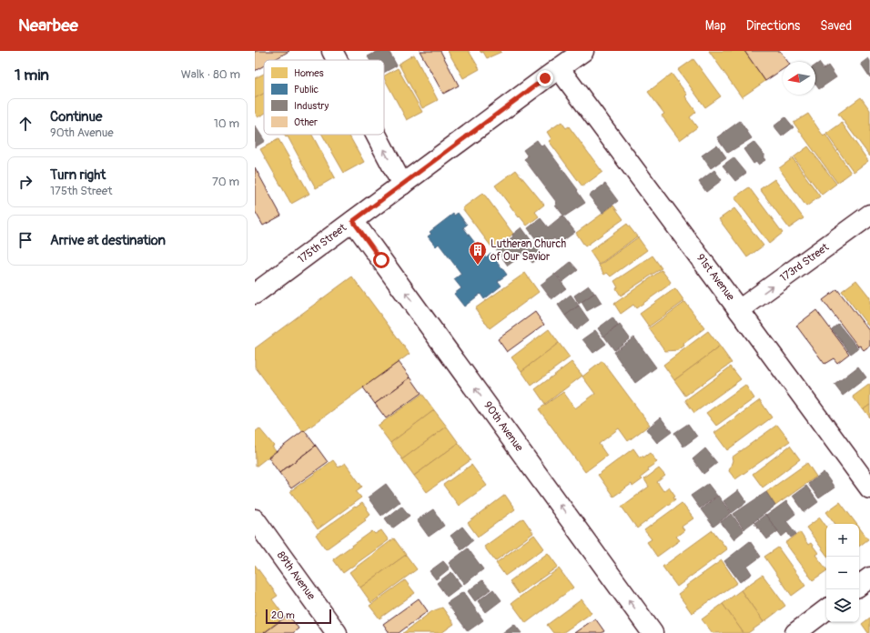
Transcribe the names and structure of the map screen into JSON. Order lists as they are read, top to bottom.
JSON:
{
  "streets": {
    "street": [
      "175th Street",
      "173rd Street",
      "91st Avenue",
      "90th Avenue",
      "89th Avenue"
    ]
  },
  "crossings": [
    ["175th Street", "91st Avenue"],
    ["175th Street", "90th Avenue"],
    ["173rd Street", "91st Avenue"]
  ],
  "one_way": ["173rd Street", "90th Avenue"],
  "places": {
    "building": ["Lutheran Church of Our Savior"]
  },
  "legend": [
    "Homes",
    "Public",
    "Industry",
    "Other"
  ],
  "scale_bar": "20 m",
  "north": "left",
  "page": {
    "header": "Nearbee",
    "nav": ["Map", "Directions", "Saved"],
    "heading": ["1 min", "Walk · 80 m"],
    "list": [
      ["Continue", "90th Avenue", "10 m"],
      ["Turn right", "175th Street", "70 m"],
      "Arrive at destination"
    ],
    "map_buttons": ["+", "−"],
    "scale": "20 m"
  }
}
